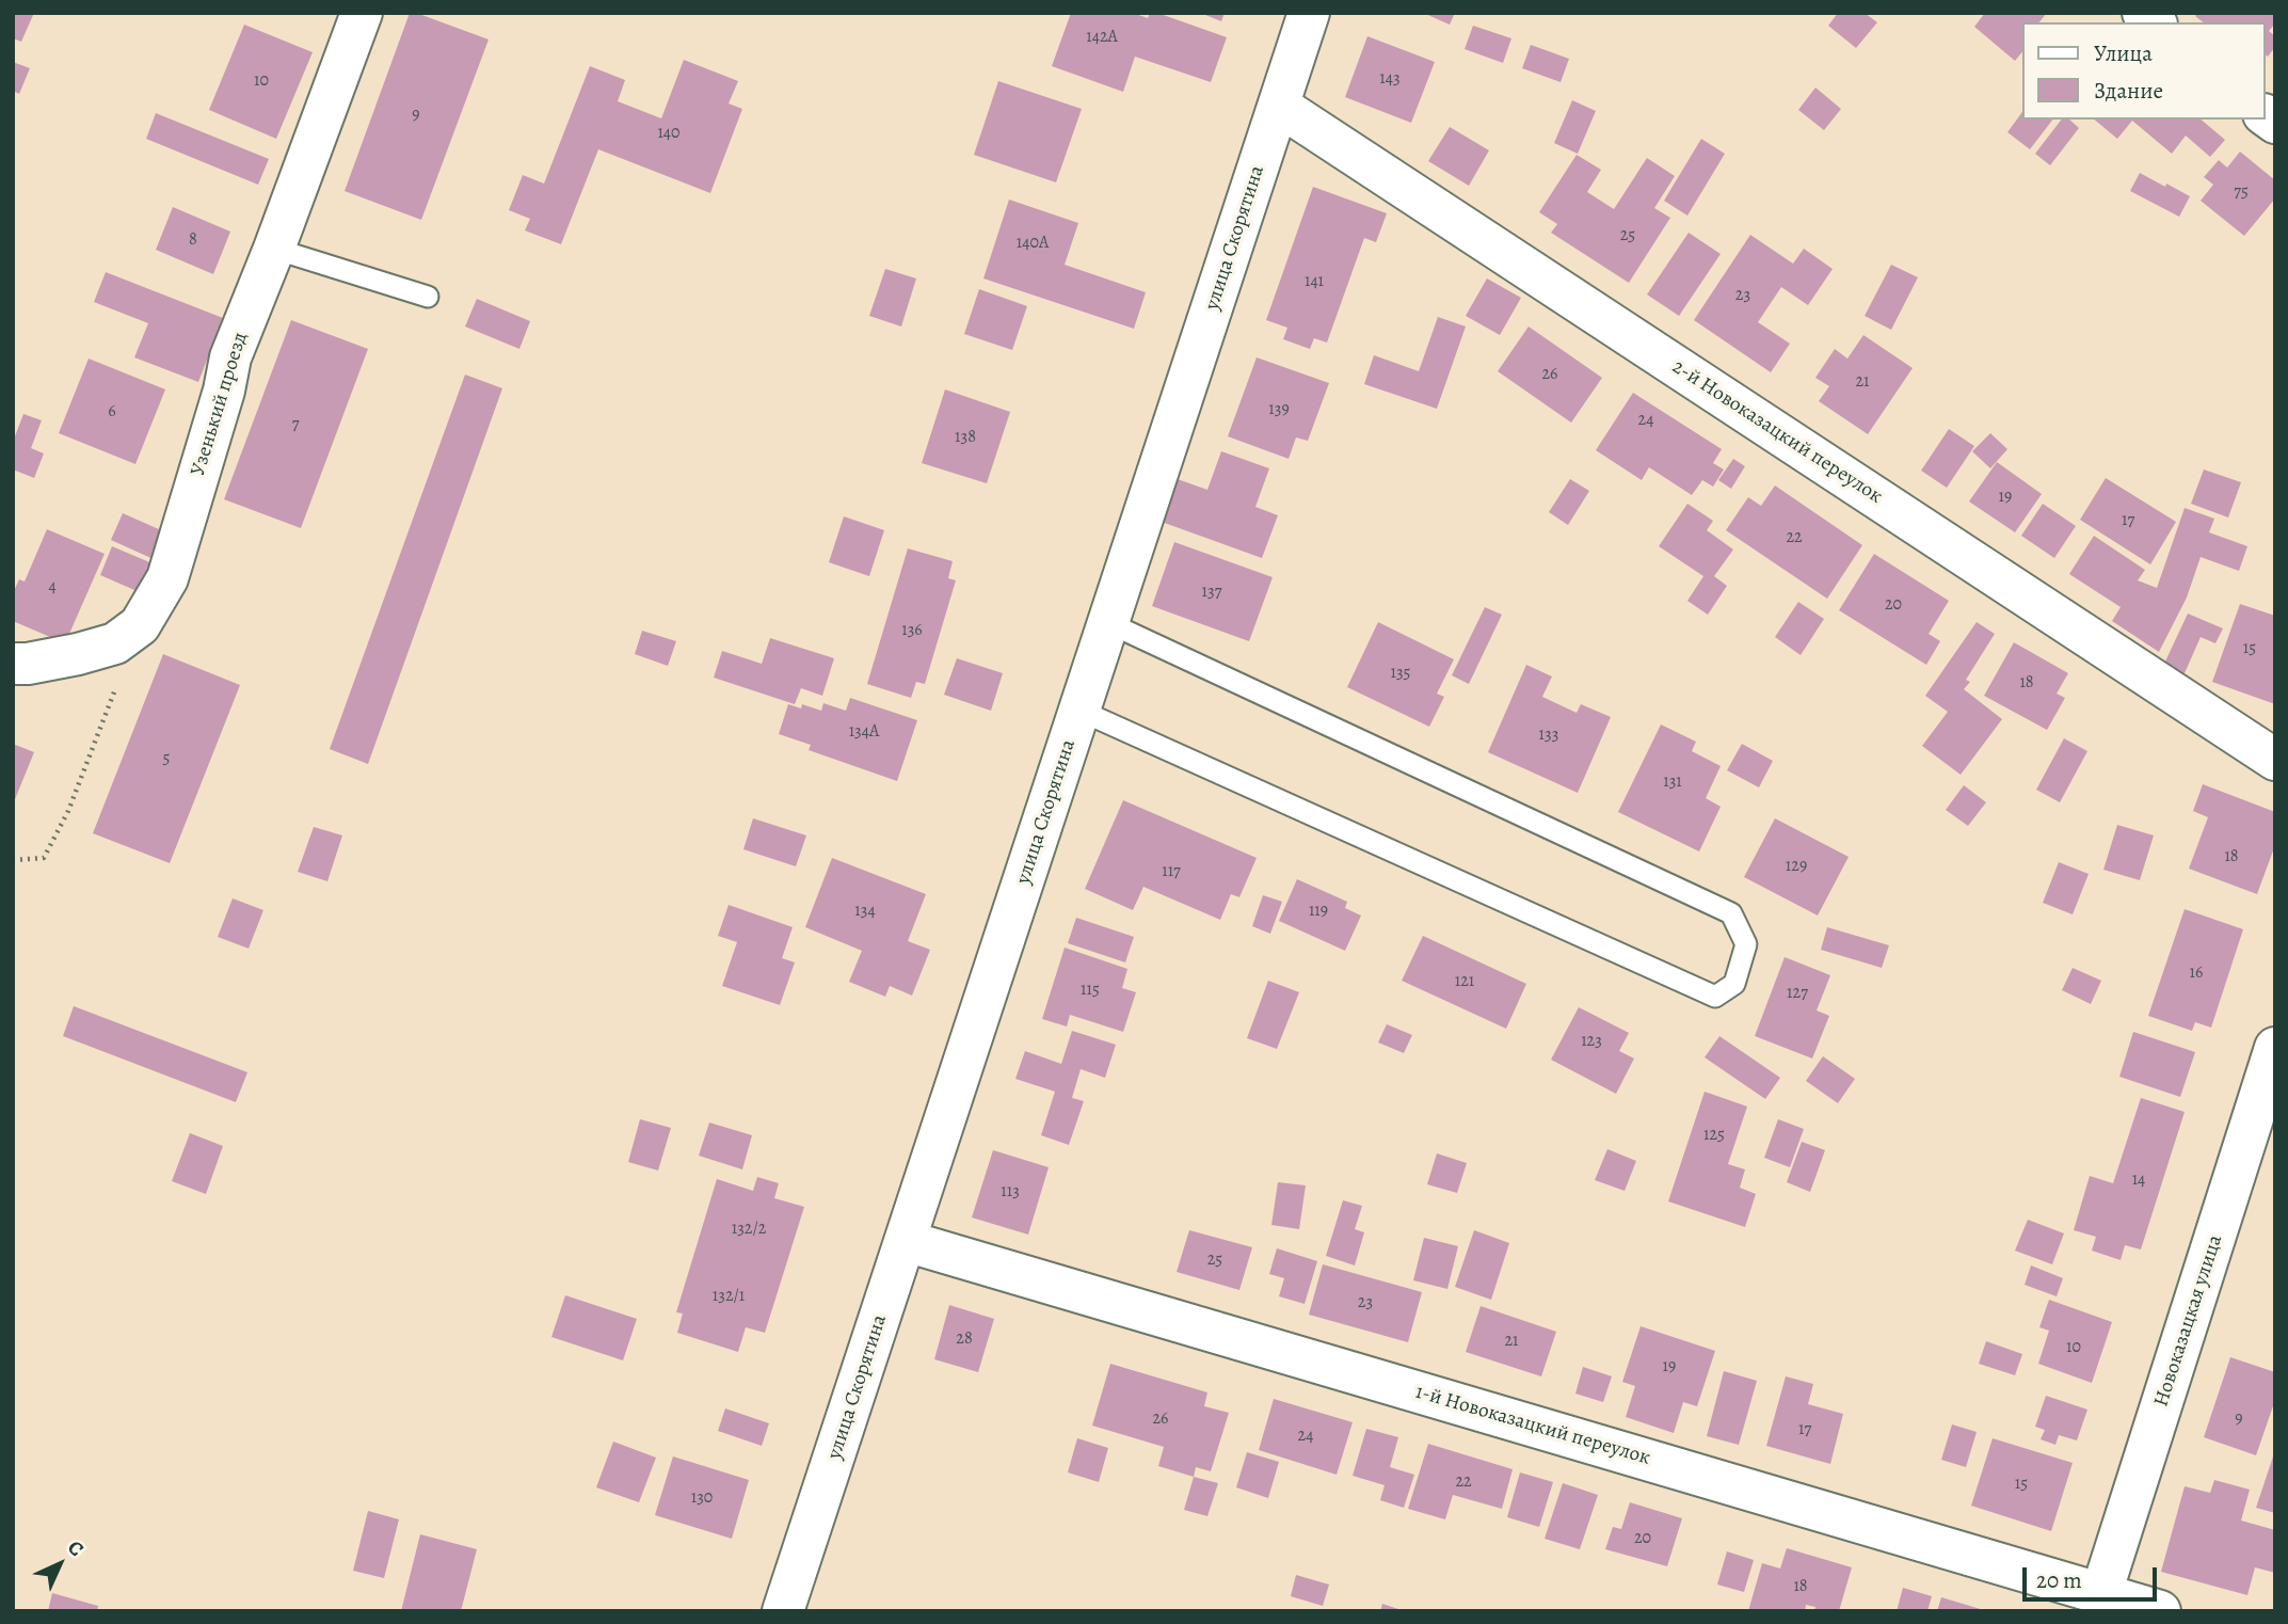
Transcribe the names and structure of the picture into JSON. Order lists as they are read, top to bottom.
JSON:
{
  "streets": {
    "street": [
      "улица Скорятина",
      "Узенький проезд",
      "2-й Новоказацкий переулок",
      "Новоказацкая улица",
      "1-й Новоказацкий переулок"
    ]
  },
  "crossings": [
    ["улица Скорятина", "2-й Новоказацкий переулок"],
    ["улица Скорятина", "1-й Новоказацкий переулок"],
    ["Новоказацкая улица", "1-й Новоказацкий переулок"]
  ],
  "house_numbers": [
    "142А",
    "143",
    "10",
    "9",
    "140",
    "75",
    "25",
    "8",
    "140А",
    "141",
    "23",
    "26",
    "21",
    "139",
    "6",
    "24",
    "7",
    "138",
    "19",
    "17",
    "22",
    "4",
    "137",
    "20",
    "136",
    "15",
    "135",
    "18",
    "134А",
    "133",
    "5",
    "131",
    "18",
    "129",
    "117",
    "134",
    "119",
    "16",
    "121",
    "115",
    "127",
    "123",
    "125",
    "14",
    "113",
    "132/2",
    "25",
    "132/1",
    "23",
    "28",
    "21",
    "10",
    "19",
    "26",
    "9",
    "17",
    "24",
    "22",
    "15",
    "130",
    "20",
    "18"
  ],
  "legend": ["Улица", "Здание"],
  "scale_bar": "20 m",
  "north": "top right"
}
